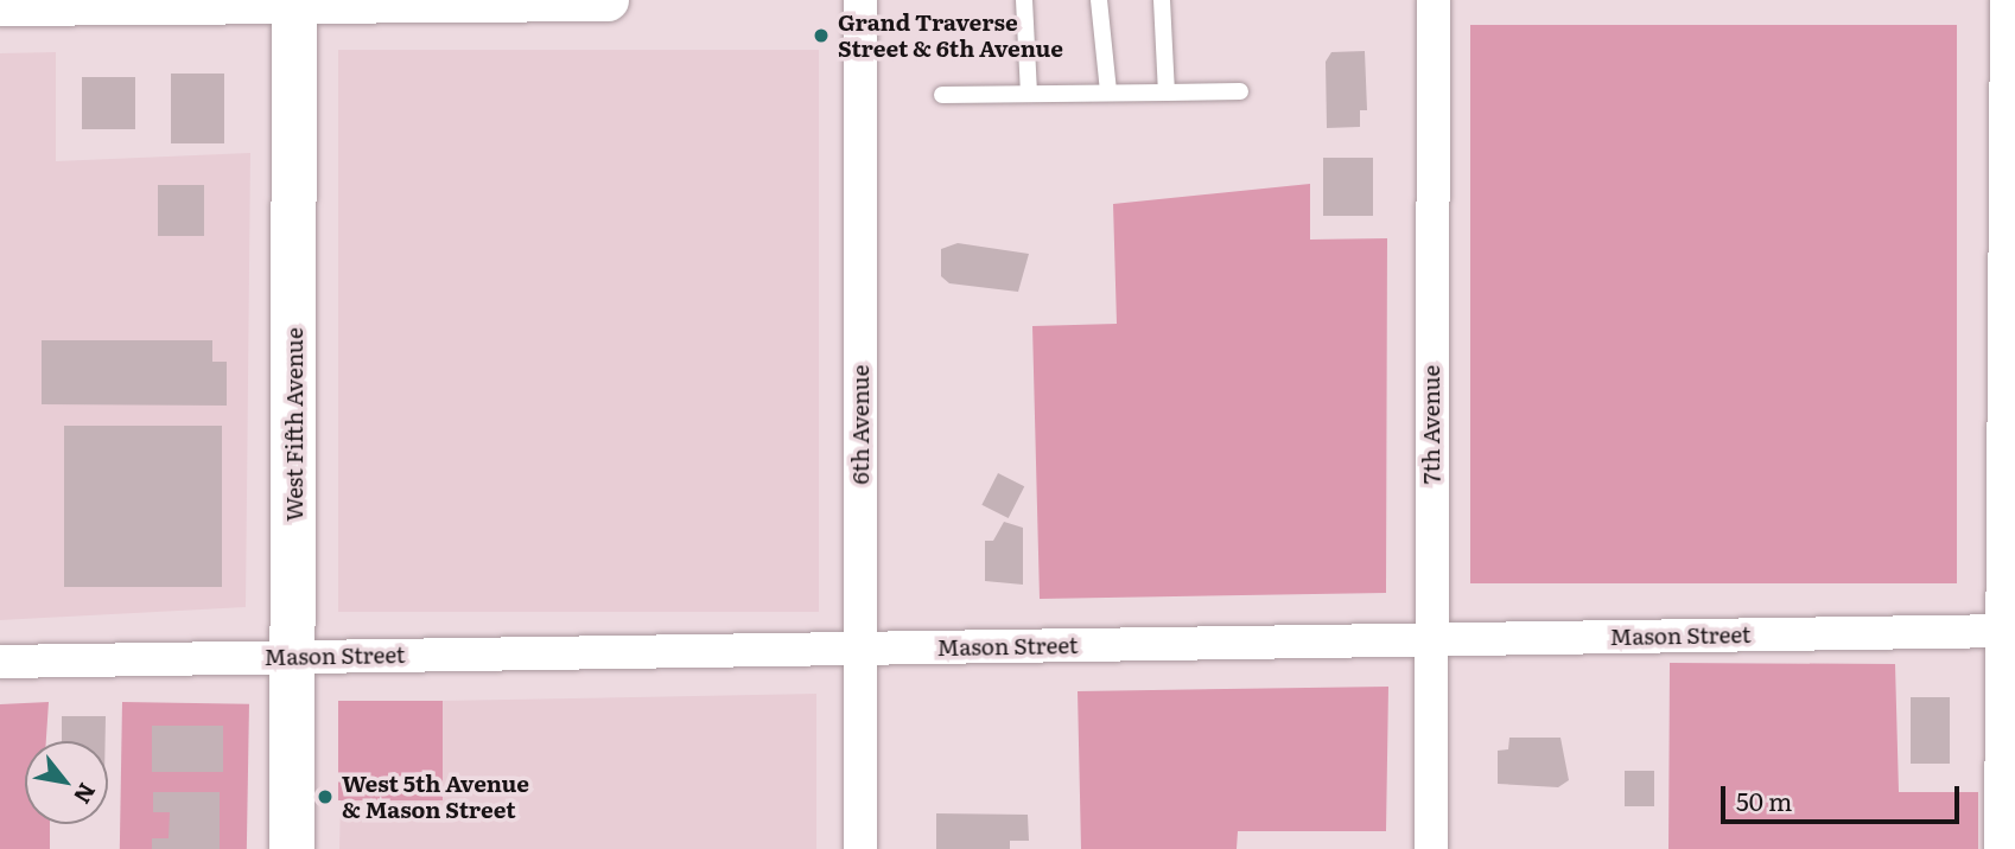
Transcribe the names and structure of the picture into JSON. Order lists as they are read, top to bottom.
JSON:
{
  "streets": {
    "main road": ["West Fifth Avenue"],
    "street": ["6th Avenue", "7th Avenue", "Mason Street"]
  },
  "crossings": [
    ["West Fifth Avenue", "Mason Street"],
    ["6th Avenue", "Mason Street"],
    ["7th Avenue", "Mason Street"]
  ],
  "places": ["Grand Traverse Street & 6th Avenue", "West 5th Avenue & Mason Street"],
  "scale_bar": "50 m",
  "north": "bottom right"
}
